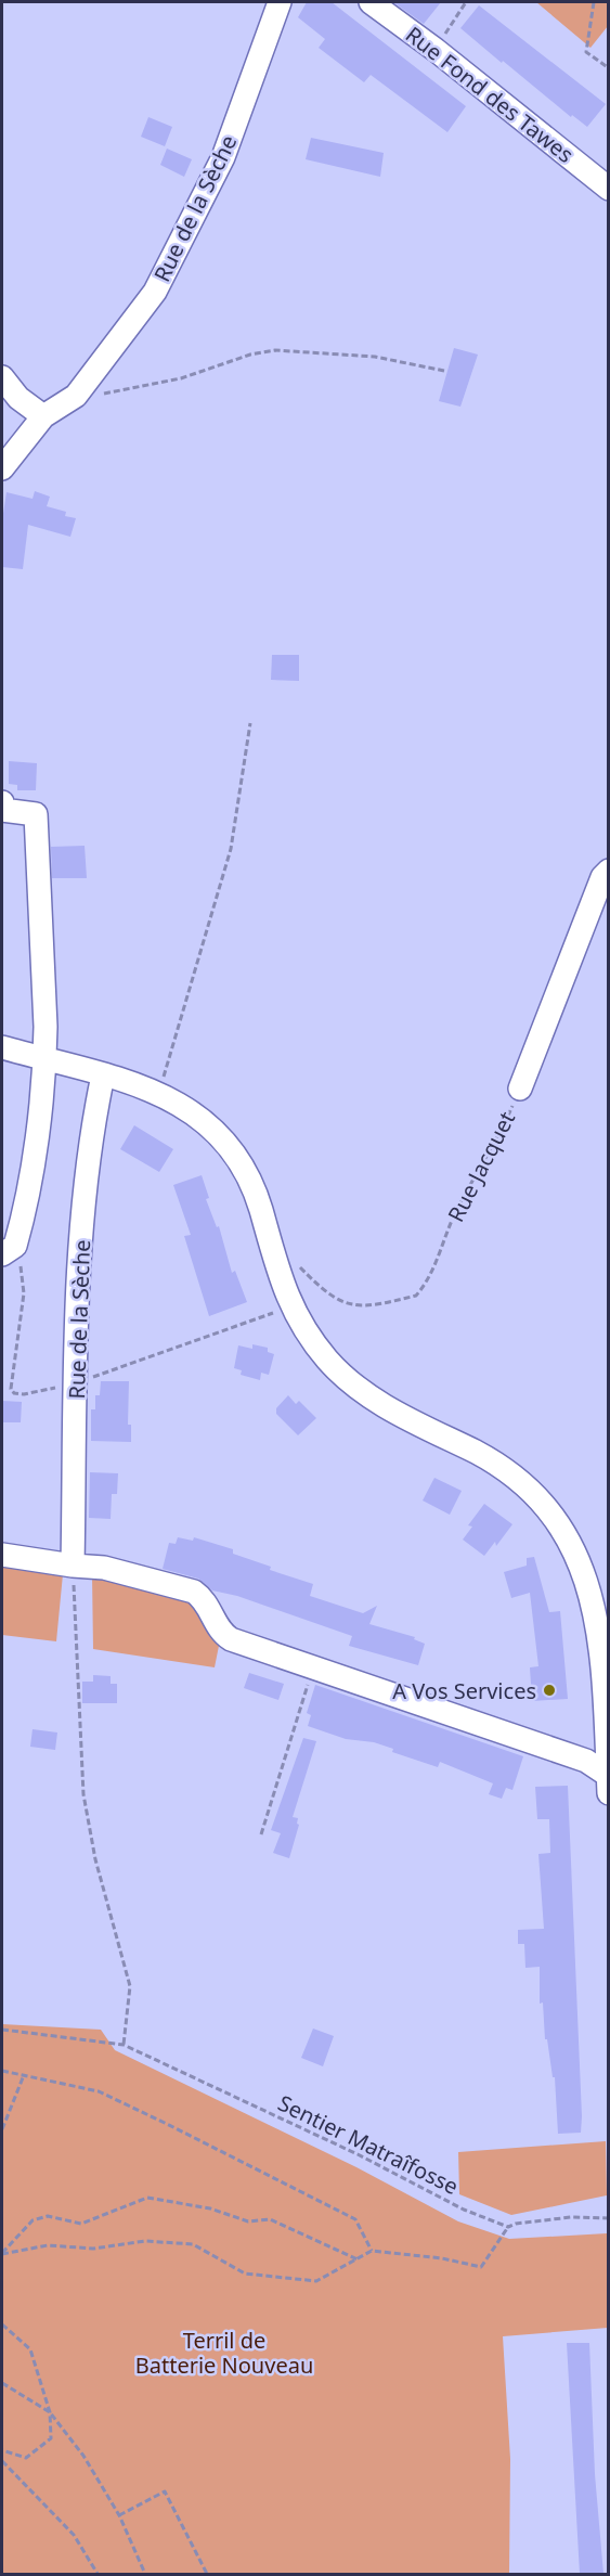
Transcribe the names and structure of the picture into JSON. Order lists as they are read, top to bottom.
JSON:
{
  "streets": {
    "street": ["Rue Fond des Tawes", "Rue de la Sèche", "Rue Jacquet"],
    "path": ["Sentier Matraîfosse"]
  },
  "parks": ["Terril de Batterie Nouveau"],
  "places": ["A Vos Services"]
}
